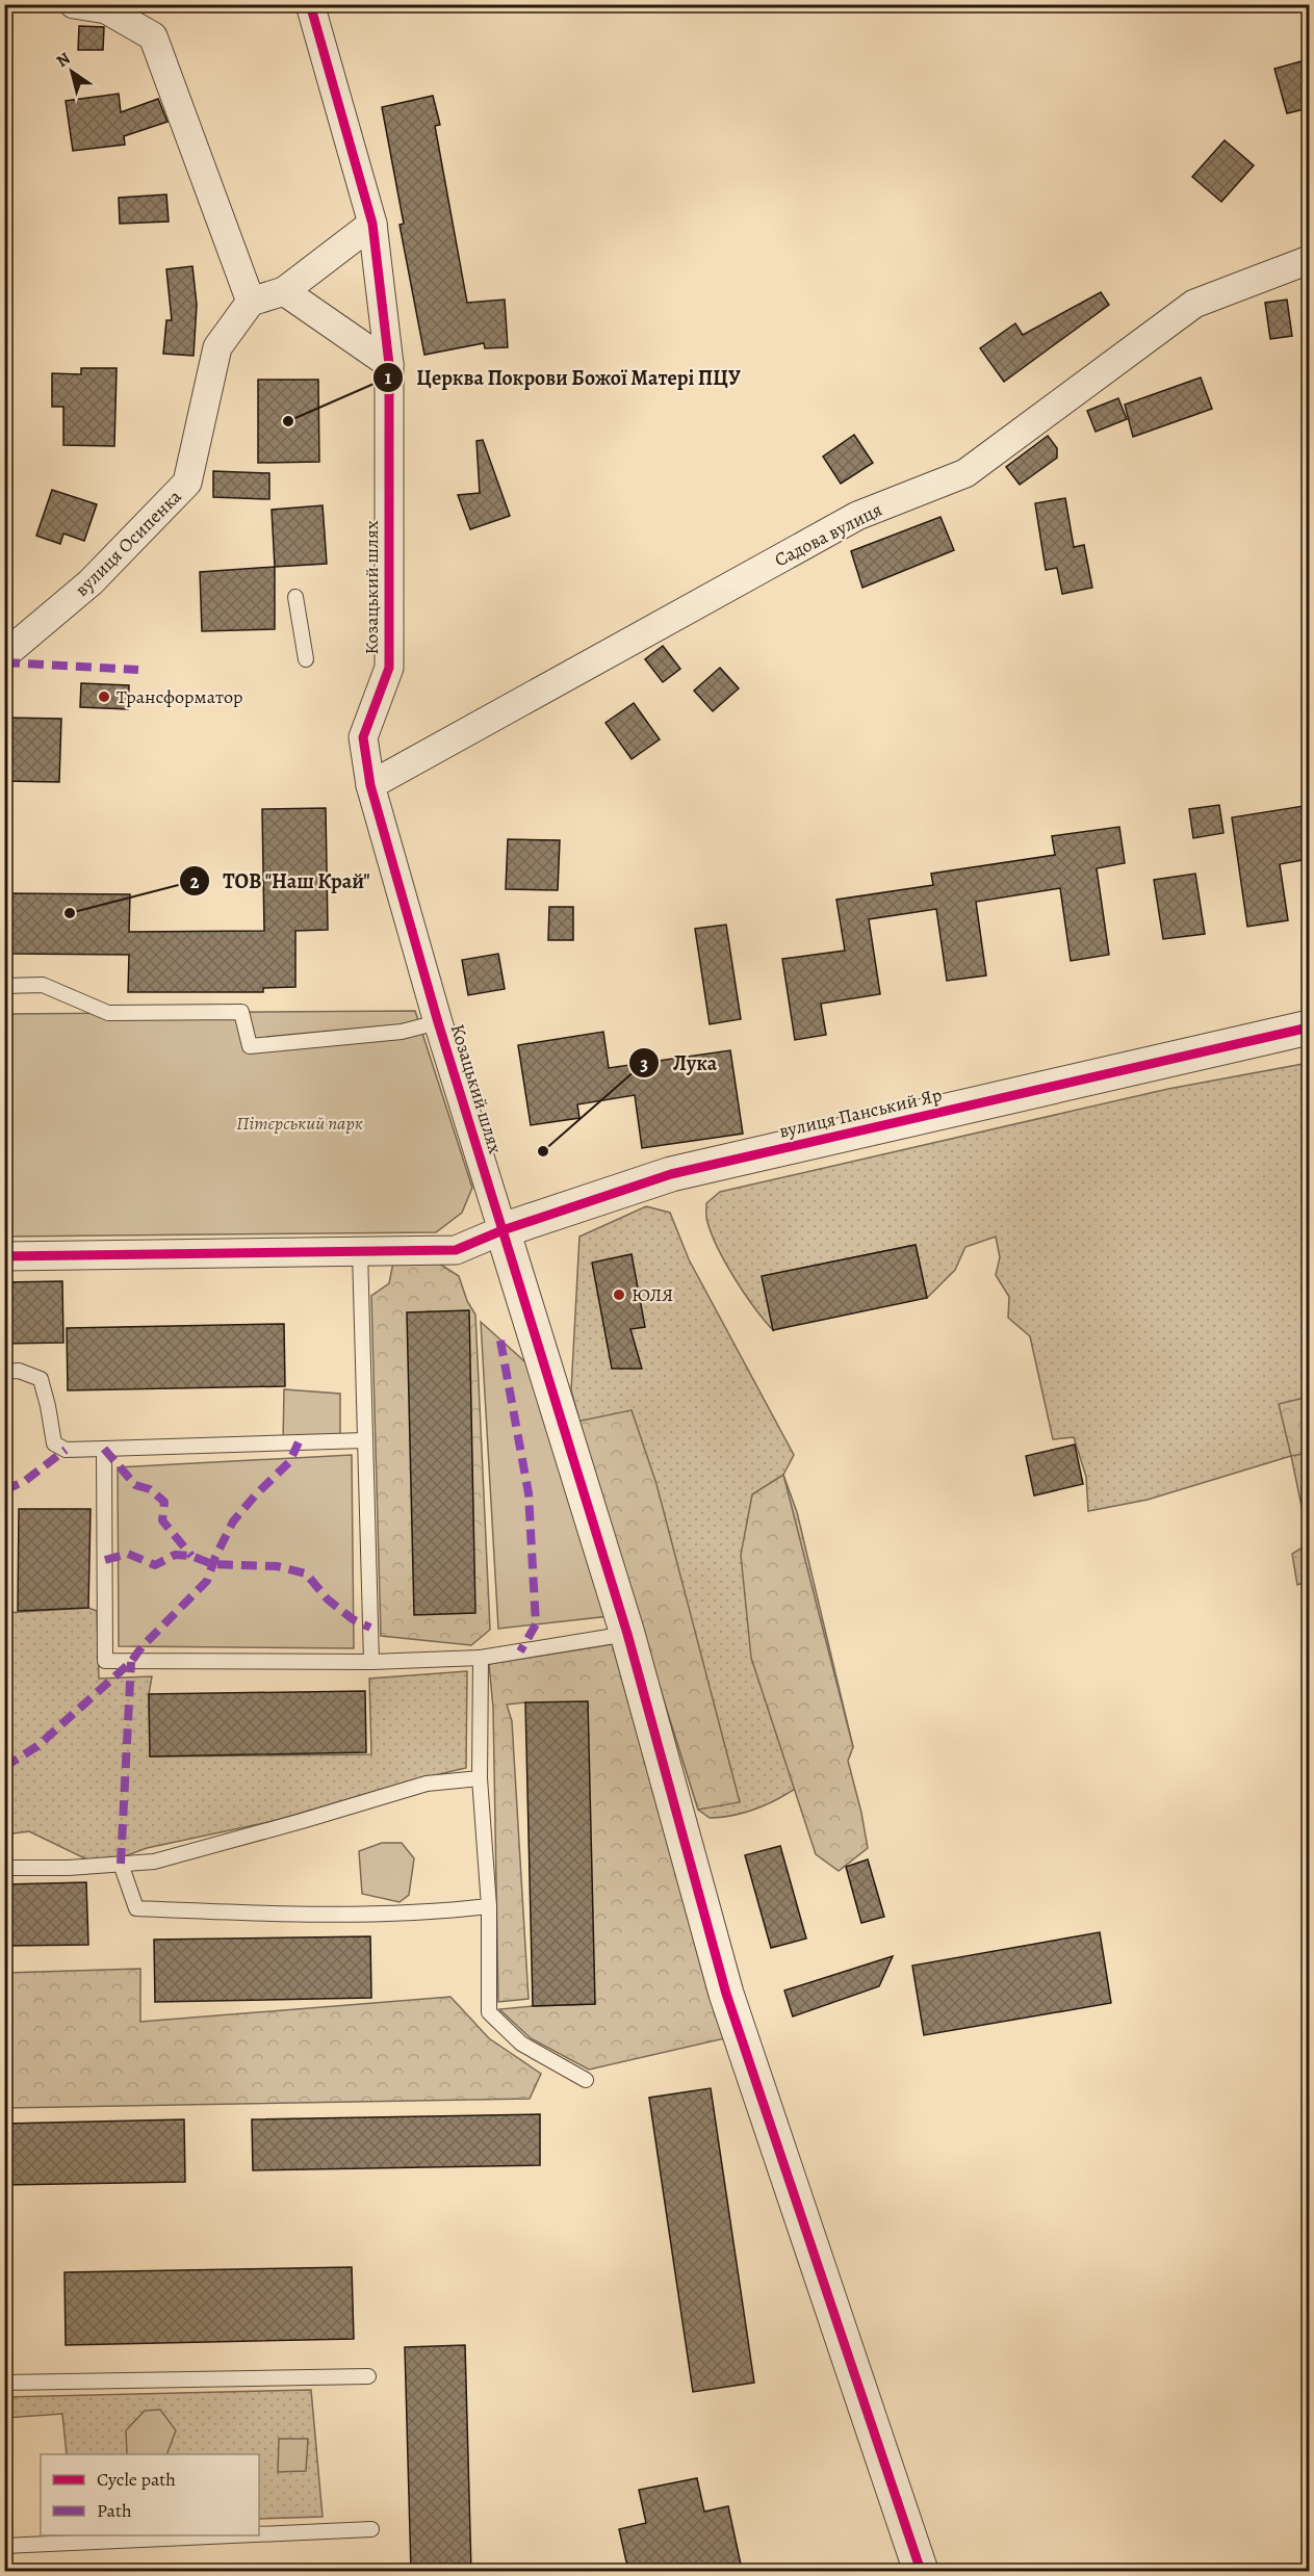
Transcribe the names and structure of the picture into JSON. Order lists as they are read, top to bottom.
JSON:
{
  "streets": {
    "street": [
      "Садова вулиця",
      "вулиця Осипенка",
      "Козацький шлях",
      "вулиця Панський Яр"
    ]
  },
  "crossings": [
    ["Садова вулиця", "Козацький шлях"],
    ["Козацький шлях", "вулиця Панський Яр"]
  ],
  "parks": ["Пітєрський парк"],
  "places": [
    "Церква Покрови Божої Матері ПЦУ",
    "Трансформатор",
    "ТОВ \"Наш Край\"",
    "Лука",
    "ЮЛЯ"
  ],
  "legend": ["Cycle path", "Path"],
  "north": "top left"
}
